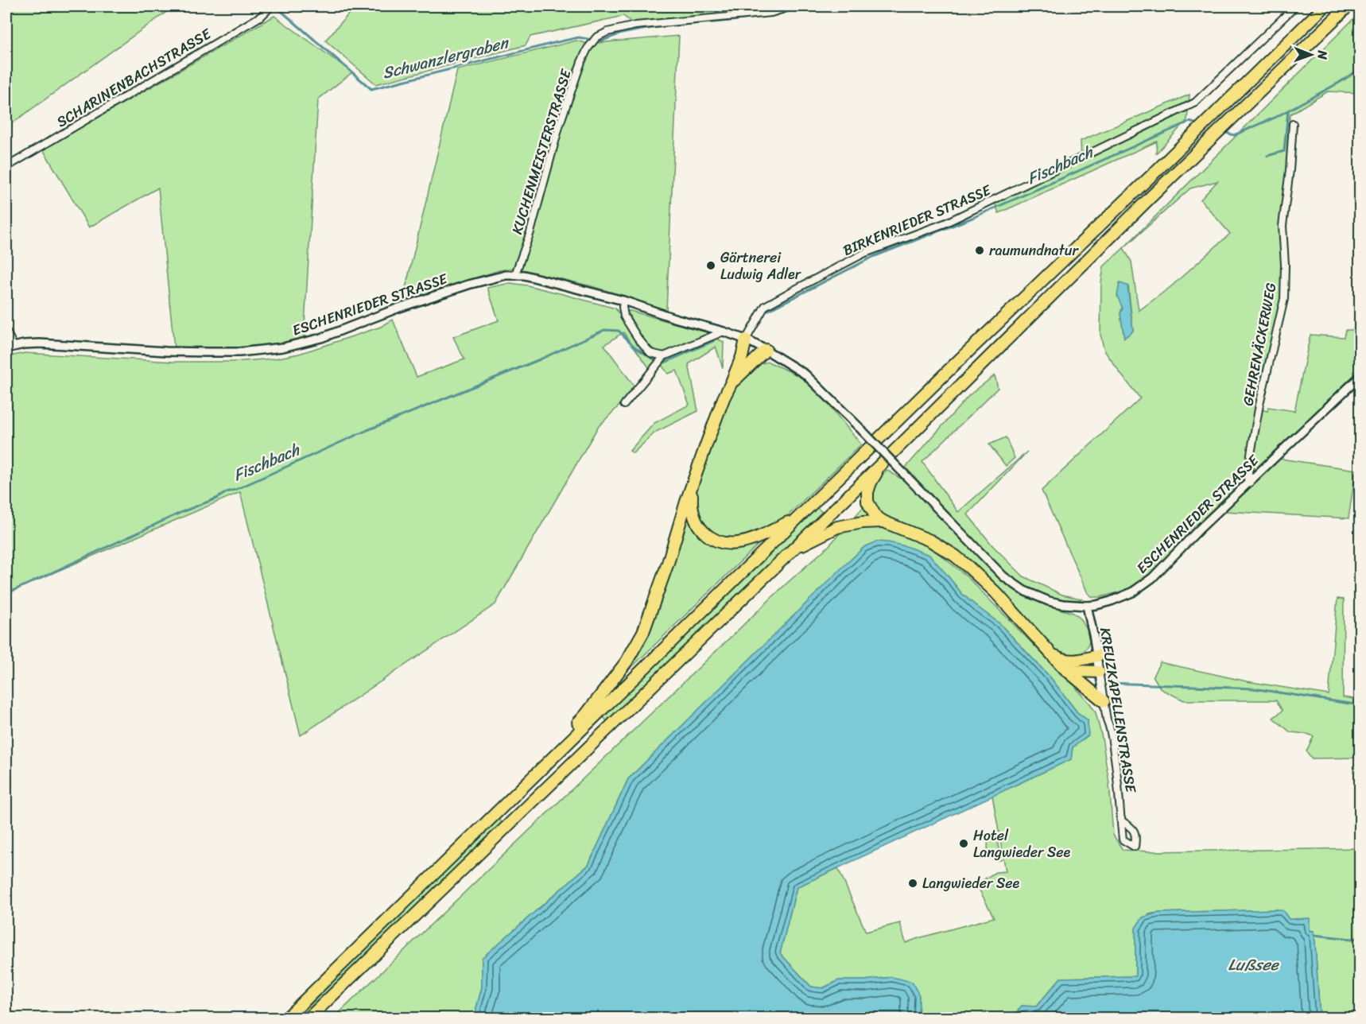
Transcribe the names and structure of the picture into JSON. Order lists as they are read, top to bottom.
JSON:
{
  "streets": {
    "street": [
      "SCHARINENBACHSTRASSE",
      "KUCHENMEISTERSTRASSE",
      "BIRKENRIEDER STRASSE",
      "ESCHENRIEDER STRASSE",
      "GEHRENÄCKERWEG",
      "KREUZKAPELLENSTRASSE"
    ]
  },
  "crossings": [
    ["KUCHENMEISTERSTRASSE", "ESCHENRIEDER STRASSE"],
    ["BIRKENRIEDER STRASSE", "ESCHENRIEDER STRASSE"],
    ["ESCHENRIEDER STRASSE", "GEHRENÄCKERWEG"],
    ["ESCHENRIEDER STRASSE", "KREUZKAPELLENSTRASSE"]
  ],
  "water": ["Schwanzlergraben", "Fischbach", "Lußsee"],
  "places": [
    "raumundnatur",
    "Gärtnerei Ludwig Adler",
    "Hotel Langwieder See",
    "Langwieder See"
  ],
  "north": "right"
}
